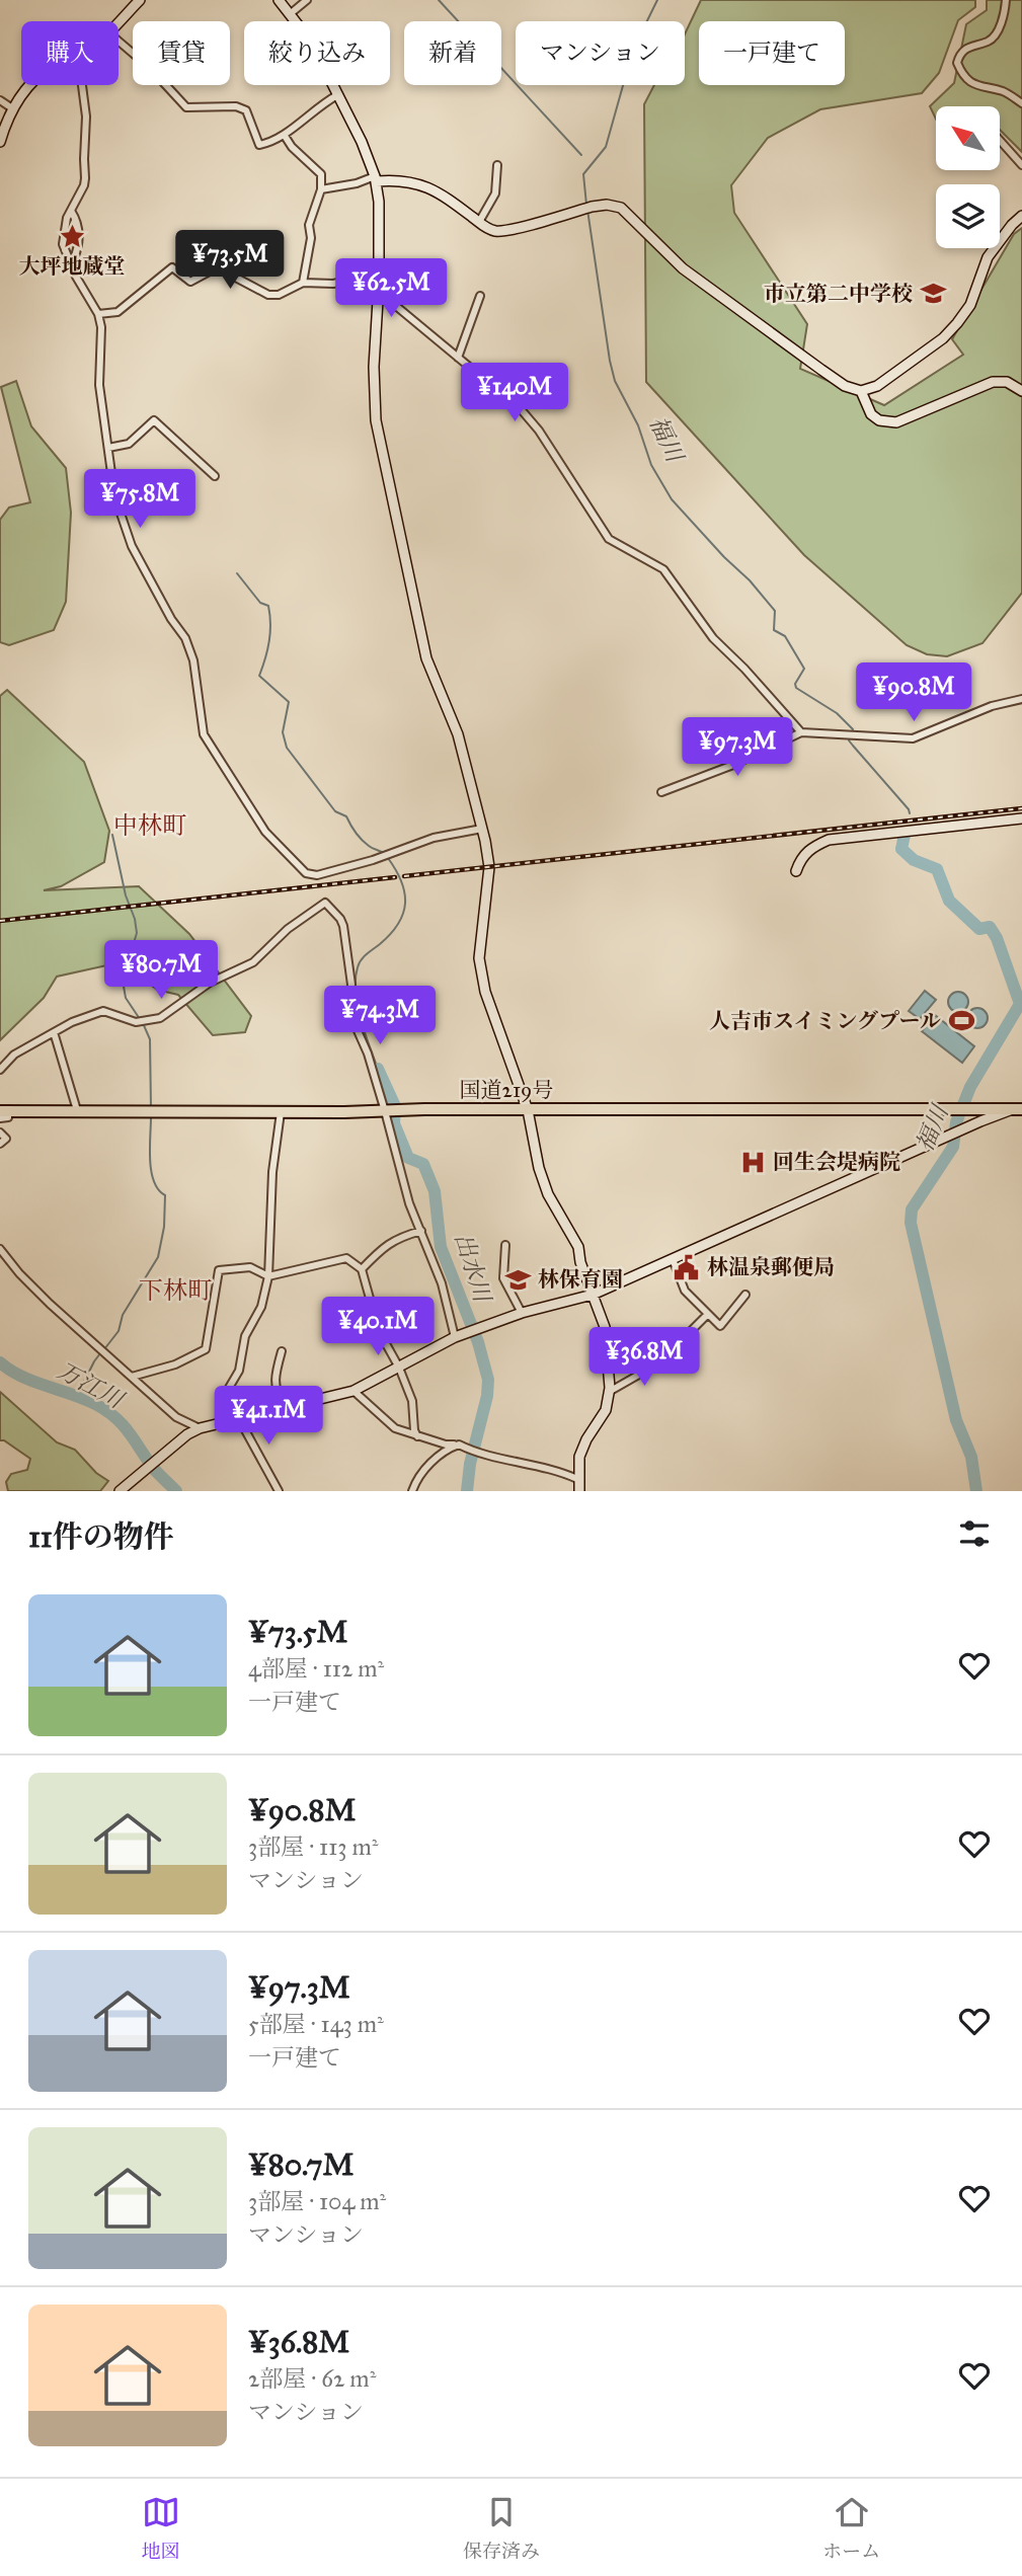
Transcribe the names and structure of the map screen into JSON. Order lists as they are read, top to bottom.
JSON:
{
  "streets": {
    "highway": ["国道219号"]
  },
  "districts": ["中林町", "下林町"],
  "water": ["福川", "出水川", "万江川"],
  "places": {
    "place": ["大坪地蔵堂"],
    "school or university": ["市立第二中学校", "林保育園"],
    "sports": ["人吉市スイミングプール"],
    "hospital": ["回生会堤病院"],
    "public building": ["林温泉郵便局"]
  },
  "north": "top left",
  "page": {
    "chip": [
      "購入",
      "賃貸",
      "絞り込み",
      "新着",
      "マンション",
      "一戸建て"
    ],
    "price": [
      "¥73.5M",
      "¥62.5M",
      "¥140M",
      "¥75.8M",
      "¥90.8M",
      "¥97.3M",
      "¥80.7M",
      "¥74.3M",
      "¥40.1M",
      "¥36.8M",
      "¥41.1M"
    ],
    "heading": "11件の物件",
    "list": [
      {
        "name": "¥73.5M",
        "note": "4部屋 · 112 m² · 一戸建て"
      },
      {
        "name": "¥90.8M",
        "note": "3部屋 · 113 m² · マンション"
      },
      {
        "name": "¥97.3M",
        "note": "5部屋 · 143 m² · 一戸建て"
      },
      {
        "name": "¥80.7M",
        "note": "3部屋 · 104 m² · マンション"
      },
      {
        "name": "¥36.8M",
        "note": "2部屋 · 62 m² · マンション"
      }
    ],
    "tabs": ["地図", "保存済み", "ホーム"]
  }
}
